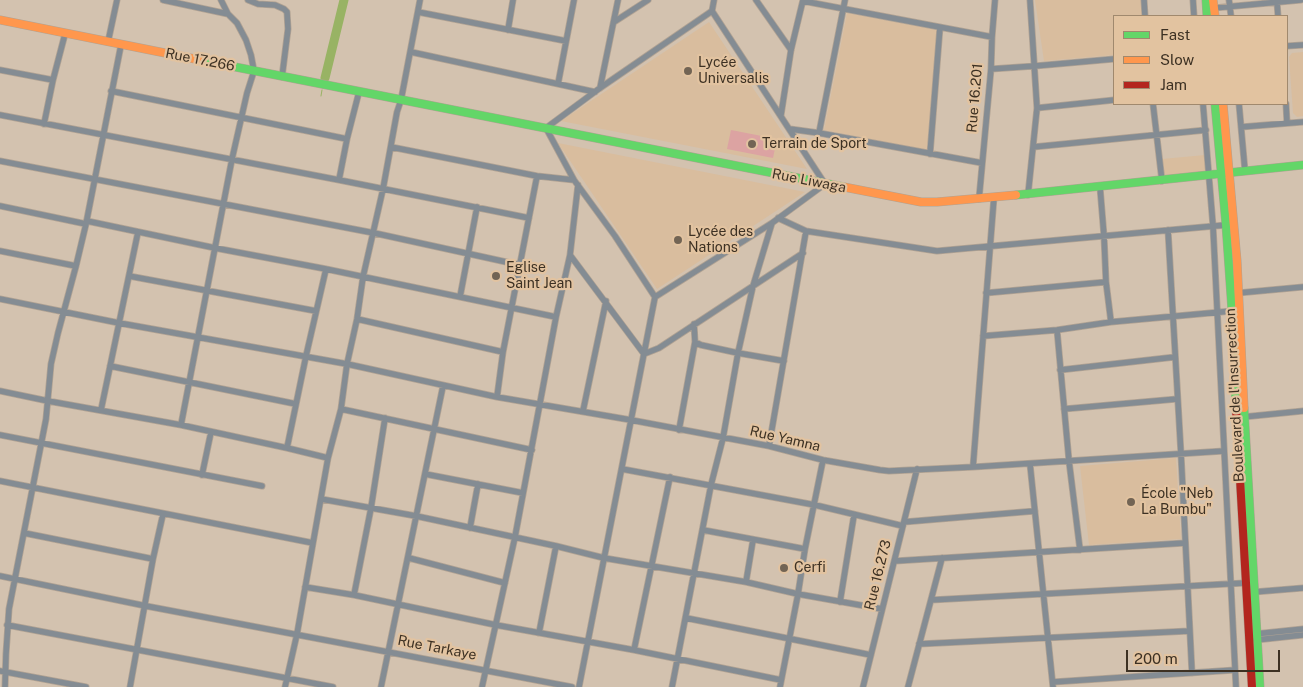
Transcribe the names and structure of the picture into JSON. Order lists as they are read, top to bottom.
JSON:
{
  "streets": {
    "main road": ["Rue 17.266", "Rue Liwaga", "Boulevard de l'Insurrection"],
    "street": [
      "Rue 16.201",
      "Rue Yamna",
      "Rue 16.273",
      "Rue Tarkaye"
    ]
  },
  "crossings": [
    ["Rue 17.266", "Rue Liwaga"],
    ["Rue 16.201", "Rue Liwaga"],
    ["Rue Liwaga", "Boulevard de l'Insurrection"],
    ["Rue Yamna", "Rue 16.273"]
  ],
  "places": [
    "Lycée Universalis",
    "Terrain de Sport",
    "Lycée des Nations",
    "Eglise Saint Jean",
    "École \"Neb La Bumbu\"",
    "Cerfi"
  ],
  "legend": ["Fast", "Slow", "Jam"],
  "scale_bar": "200 m"
}
